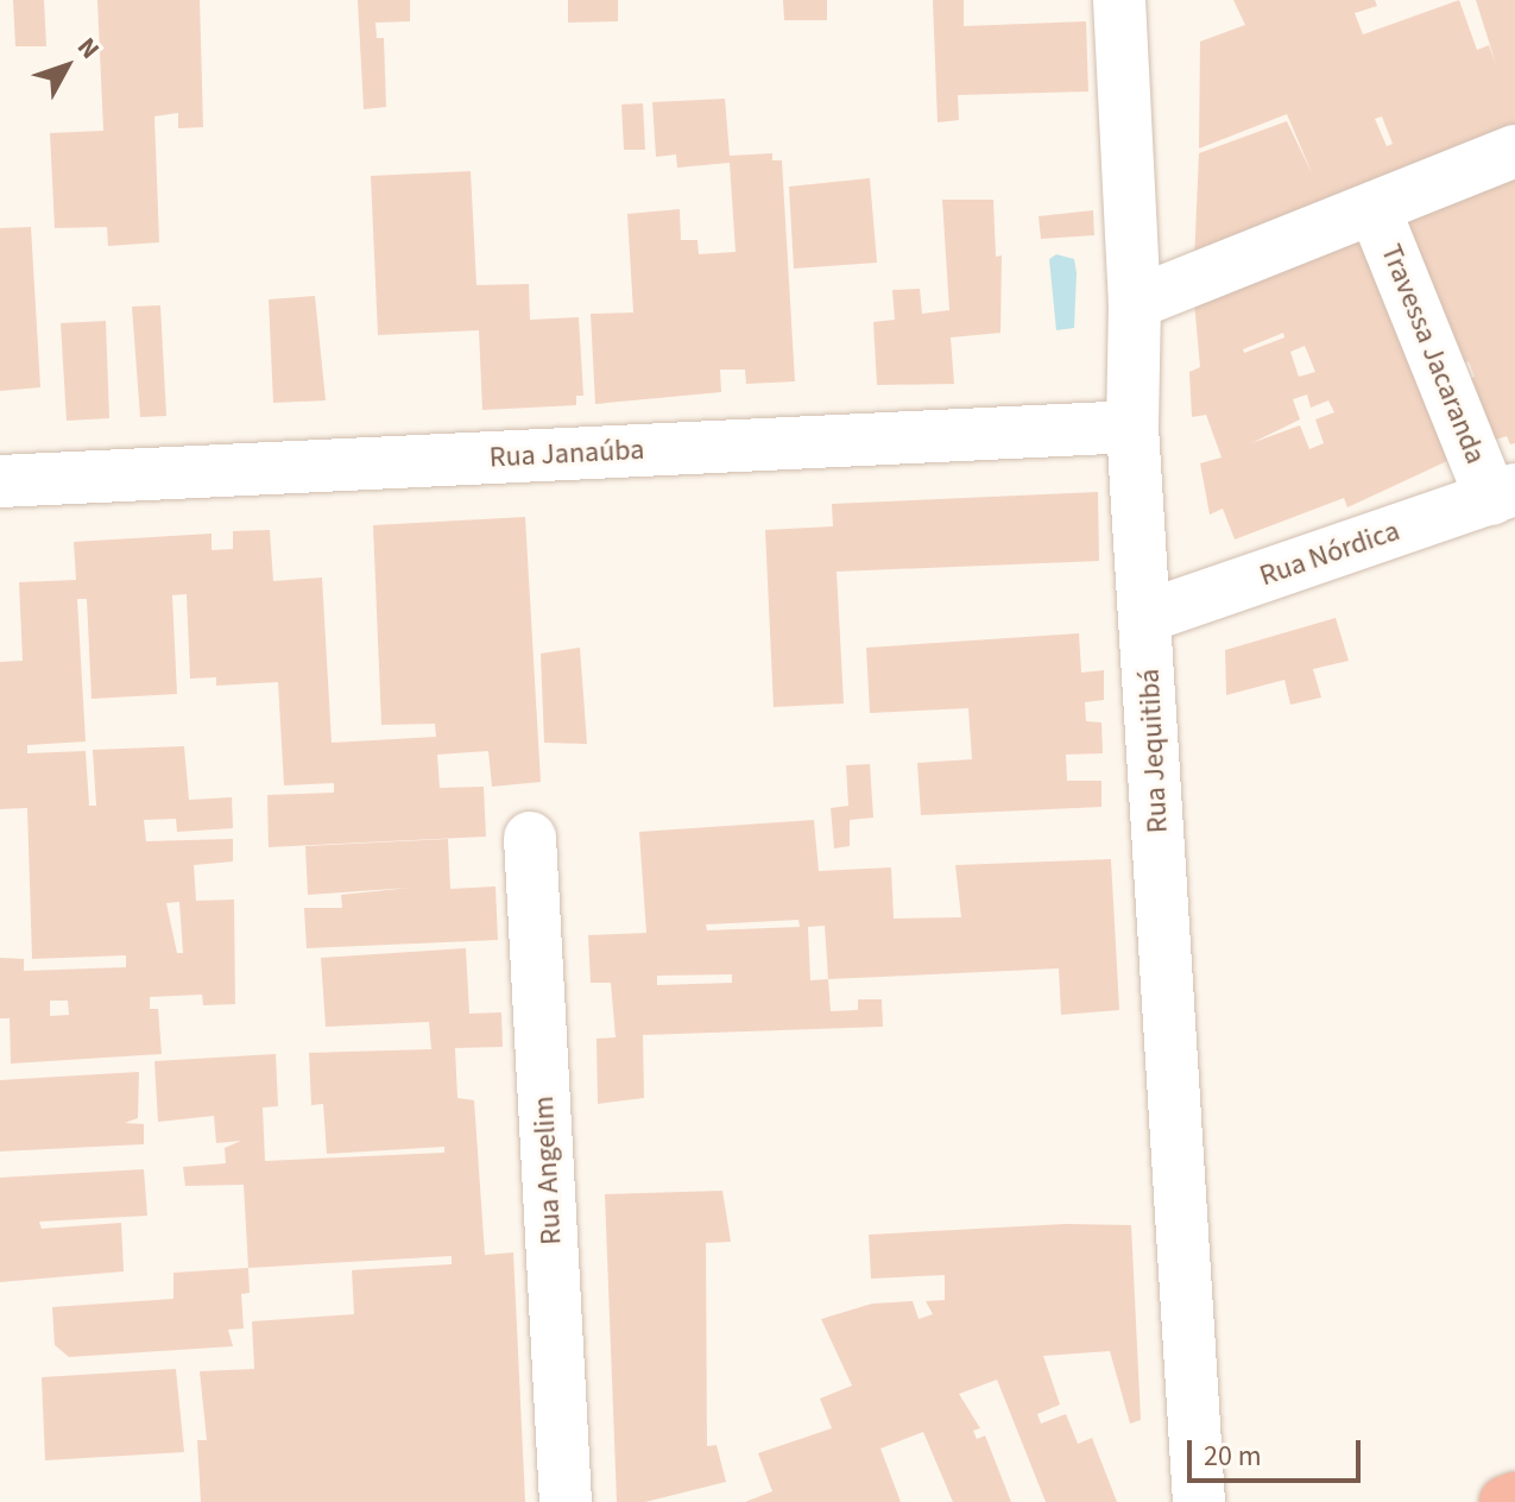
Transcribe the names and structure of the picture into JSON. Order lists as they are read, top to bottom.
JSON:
{
  "streets": {
    "street": [
      "Travessa Jacaranda",
      "Rua Janaúba",
      "Rua Nórdica",
      "Rua Jequitibá",
      "Rua Angelim"
    ]
  },
  "crossings": [
    ["Travessa Jacaranda", "Rua Nórdica"],
    ["Travessa Jacaranda", "Rua Jequitibá"],
    ["Rua Janaúba", "Rua Jequitibá"],
    ["Rua Nórdica", "Rua Jequitibá"]
  ],
  "scale_bar": "20 m",
  "north": "top right"
}
